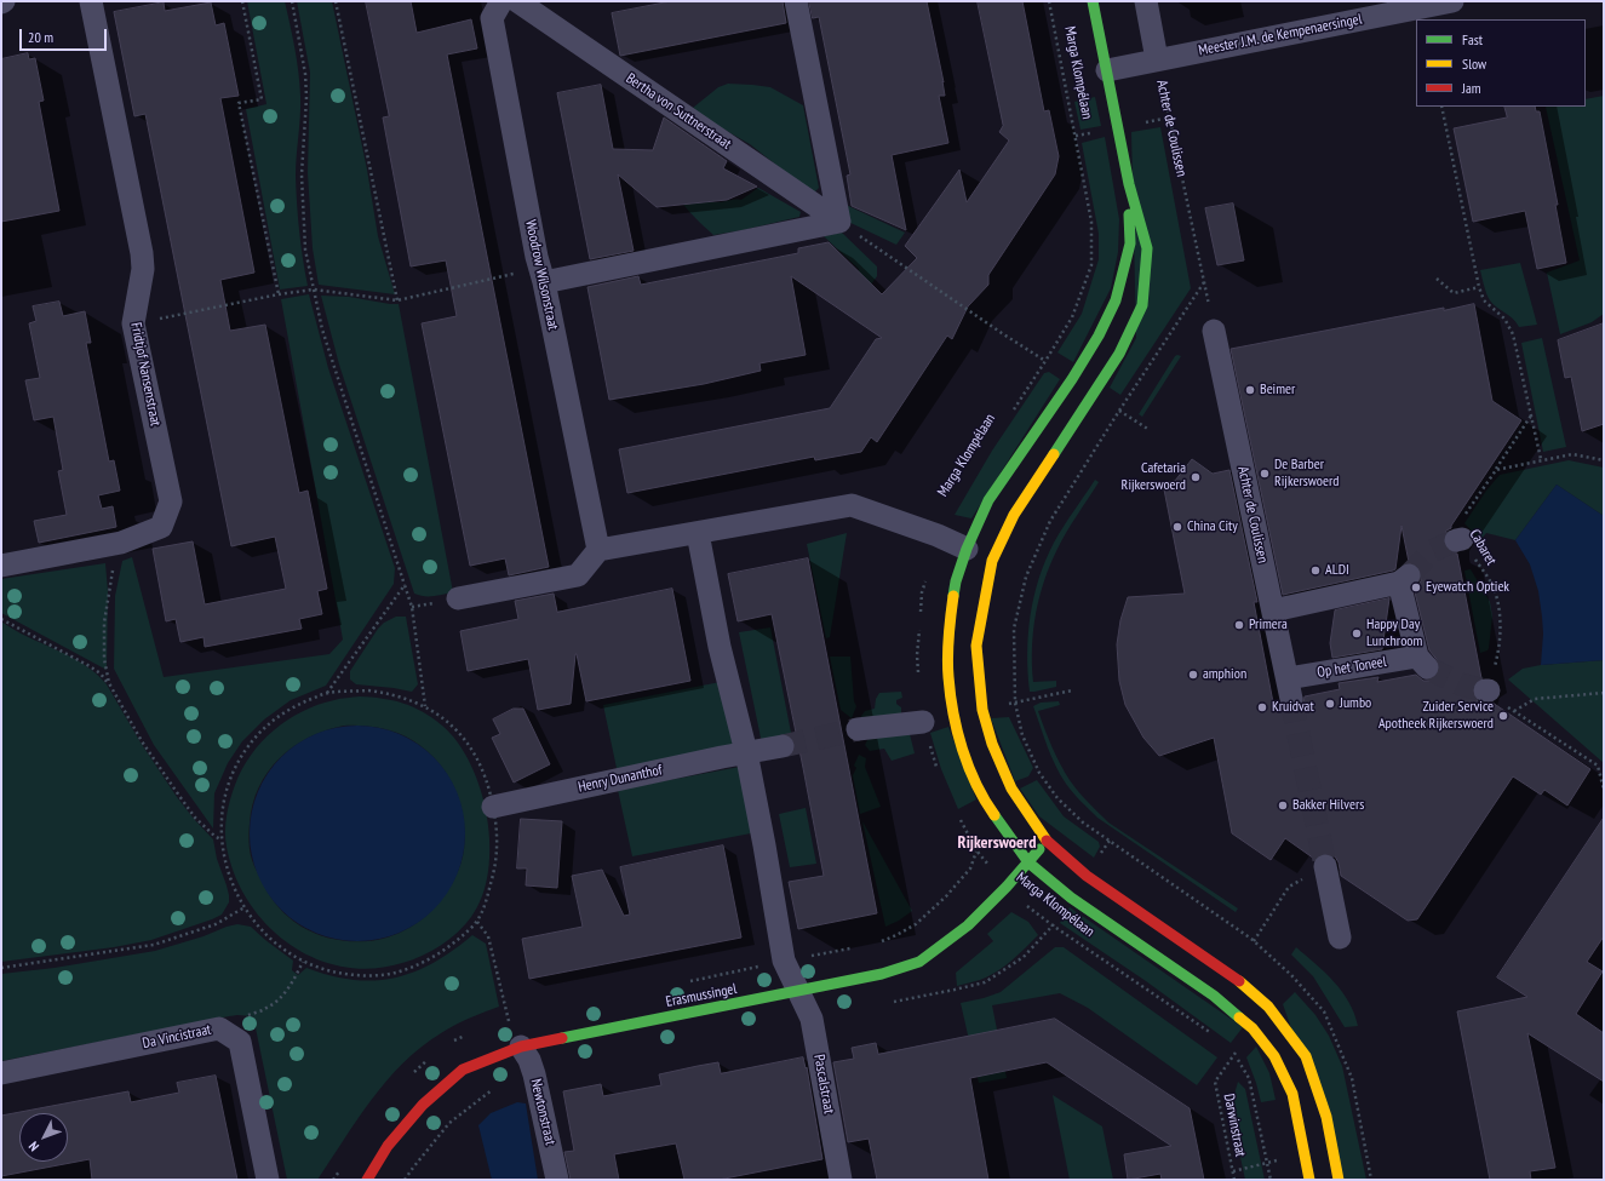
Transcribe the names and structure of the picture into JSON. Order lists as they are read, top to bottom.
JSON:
{
  "streets": {
    "street": [
      "Meester J.M. de Kempenaersingel",
      "Marga Klompélaan",
      "Bertha von Suttnerstraat",
      "Achter de Coulissen",
      "Woodrow Wilsonstraat",
      "Fridtjof Nansenstraat",
      "Op het Toneel",
      "Henry Dunanthof",
      "Erasmussingel",
      "Da Vincistraat",
      "Pascalstraat",
      "Newtonstraat"
    ],
    "path": ["Cabaret", "Darwinstraat"]
  },
  "crossings": [
    ["Meester J.M. de Kempenaersingel", "Marga Klompélaan"],
    ["Meester J.M. de Kempenaersingel", "Achter de Coulissen"],
    ["Marga Klompélaan", "Erasmussingel"],
    ["Marga Klompélaan", "Darwinstraat"],
    ["Achter de Coulissen", "Op het Toneel"],
    ["Erasmussingel", "Pascalstraat"],
    ["Erasmussingel", "Newtonstraat"]
  ],
  "districts": ["Rijkerswoerd"],
  "places": [
    "Beimer",
    "De Barber Rijkerswoerd",
    "Cafetaria Rijkerswoerd",
    "China City",
    "ALDI",
    "Eyewatch Optiek",
    "Primera",
    "Happy Day Lunchroom",
    "amphion",
    "Jumbo",
    "Kruidvat",
    "Zuider Service Apotheek Rijkerswoerd",
    "Bakker Hilvers"
  ],
  "legend": ["Fast", "Slow", "Jam"],
  "scale_bar": "20 m",
  "north": "bottom left"
}
